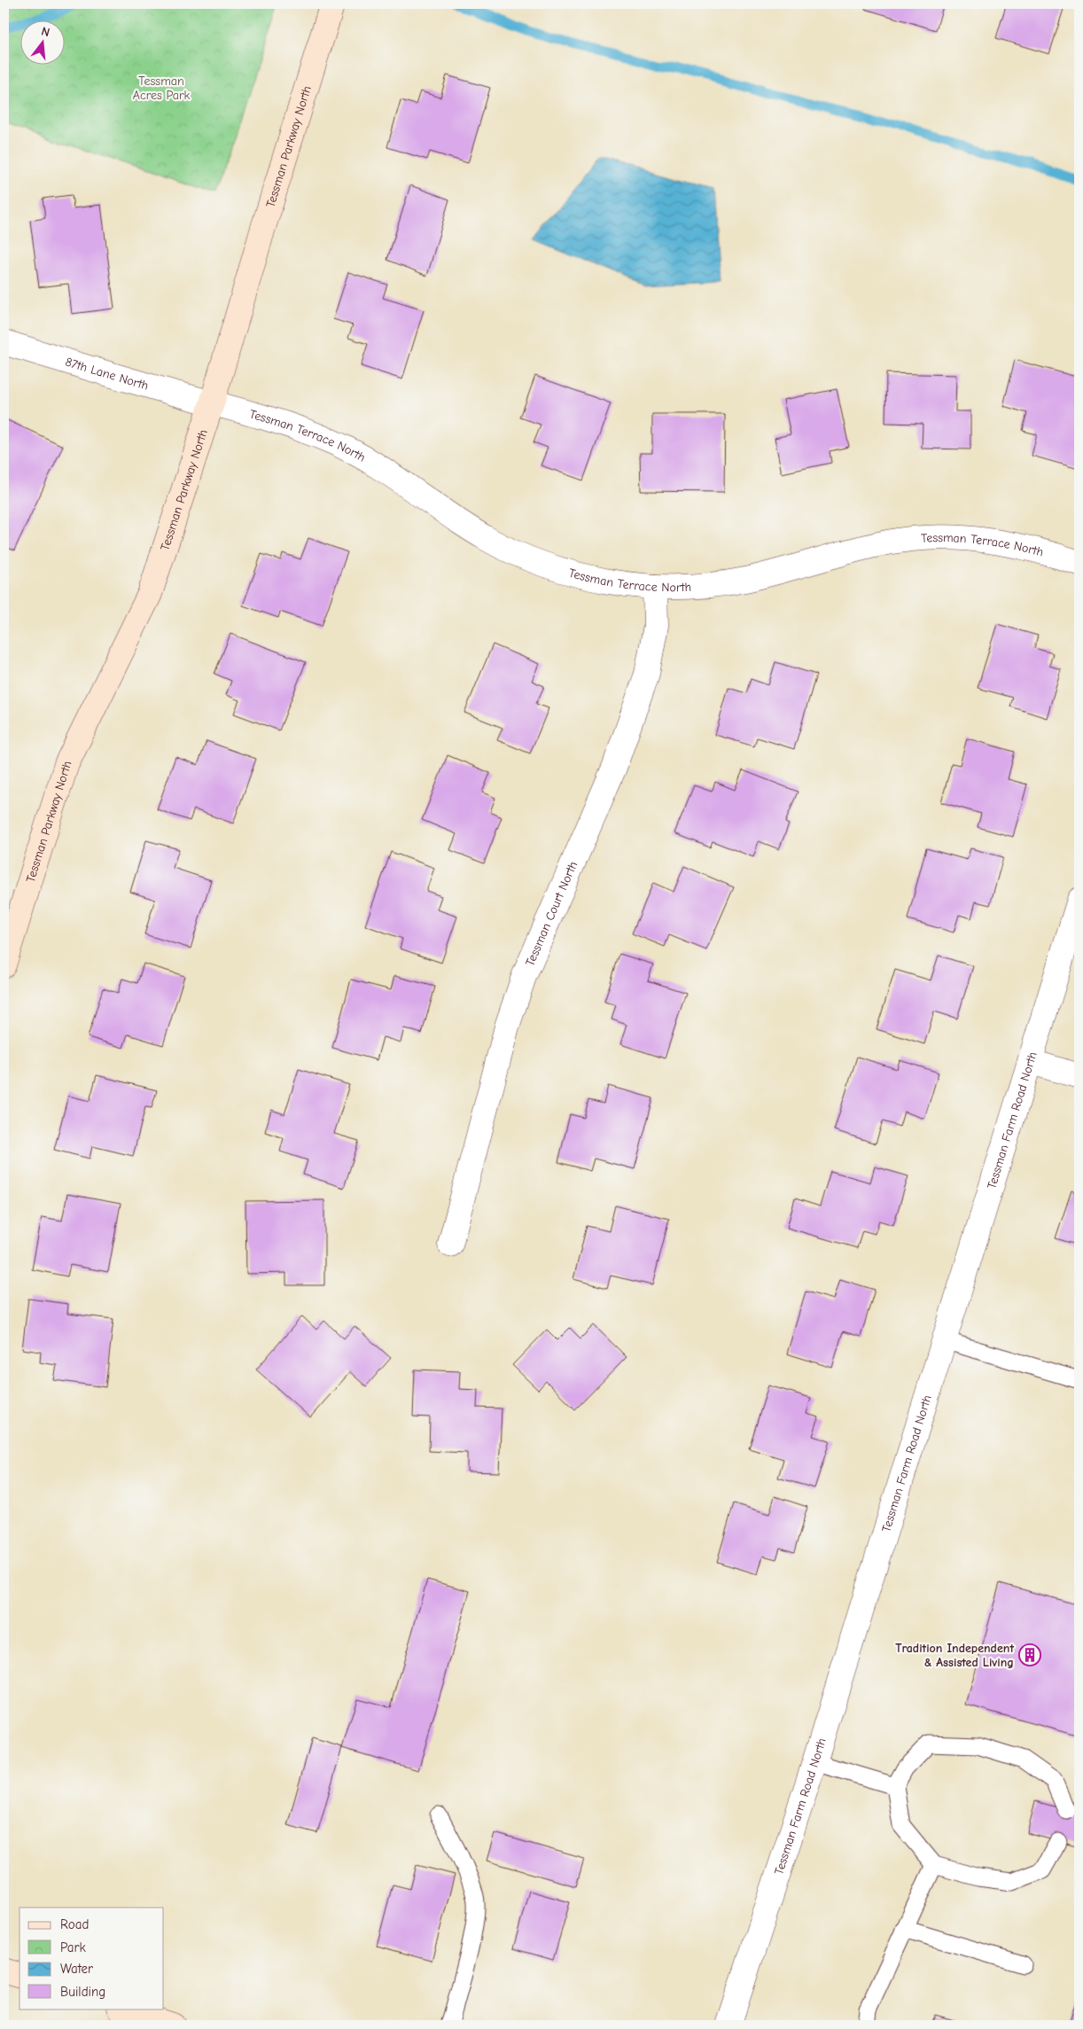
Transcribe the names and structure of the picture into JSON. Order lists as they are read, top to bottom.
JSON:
{
  "streets": {
    "street": [
      "Tessman Parkway North",
      "87th Lane North",
      "Tessman Terrace North",
      "Tessman Court North",
      "Tessman Farm Road North"
    ]
  },
  "crossings": [
    ["Tessman Parkway North", "87th Lane North"],
    ["Tessman Parkway North", "Tessman Terrace North"],
    ["87th Lane North", "Tessman Terrace North"],
    ["Tessman Terrace North", "Tessman Court North"]
  ],
  "parks": ["Tessman Acres Park"],
  "places": {
    "building": ["Tradition Independent & Assisted Living"]
  },
  "legend": [
    "Road",
    "Park",
    "Water",
    "Building"
  ],
  "north": "top"
}
